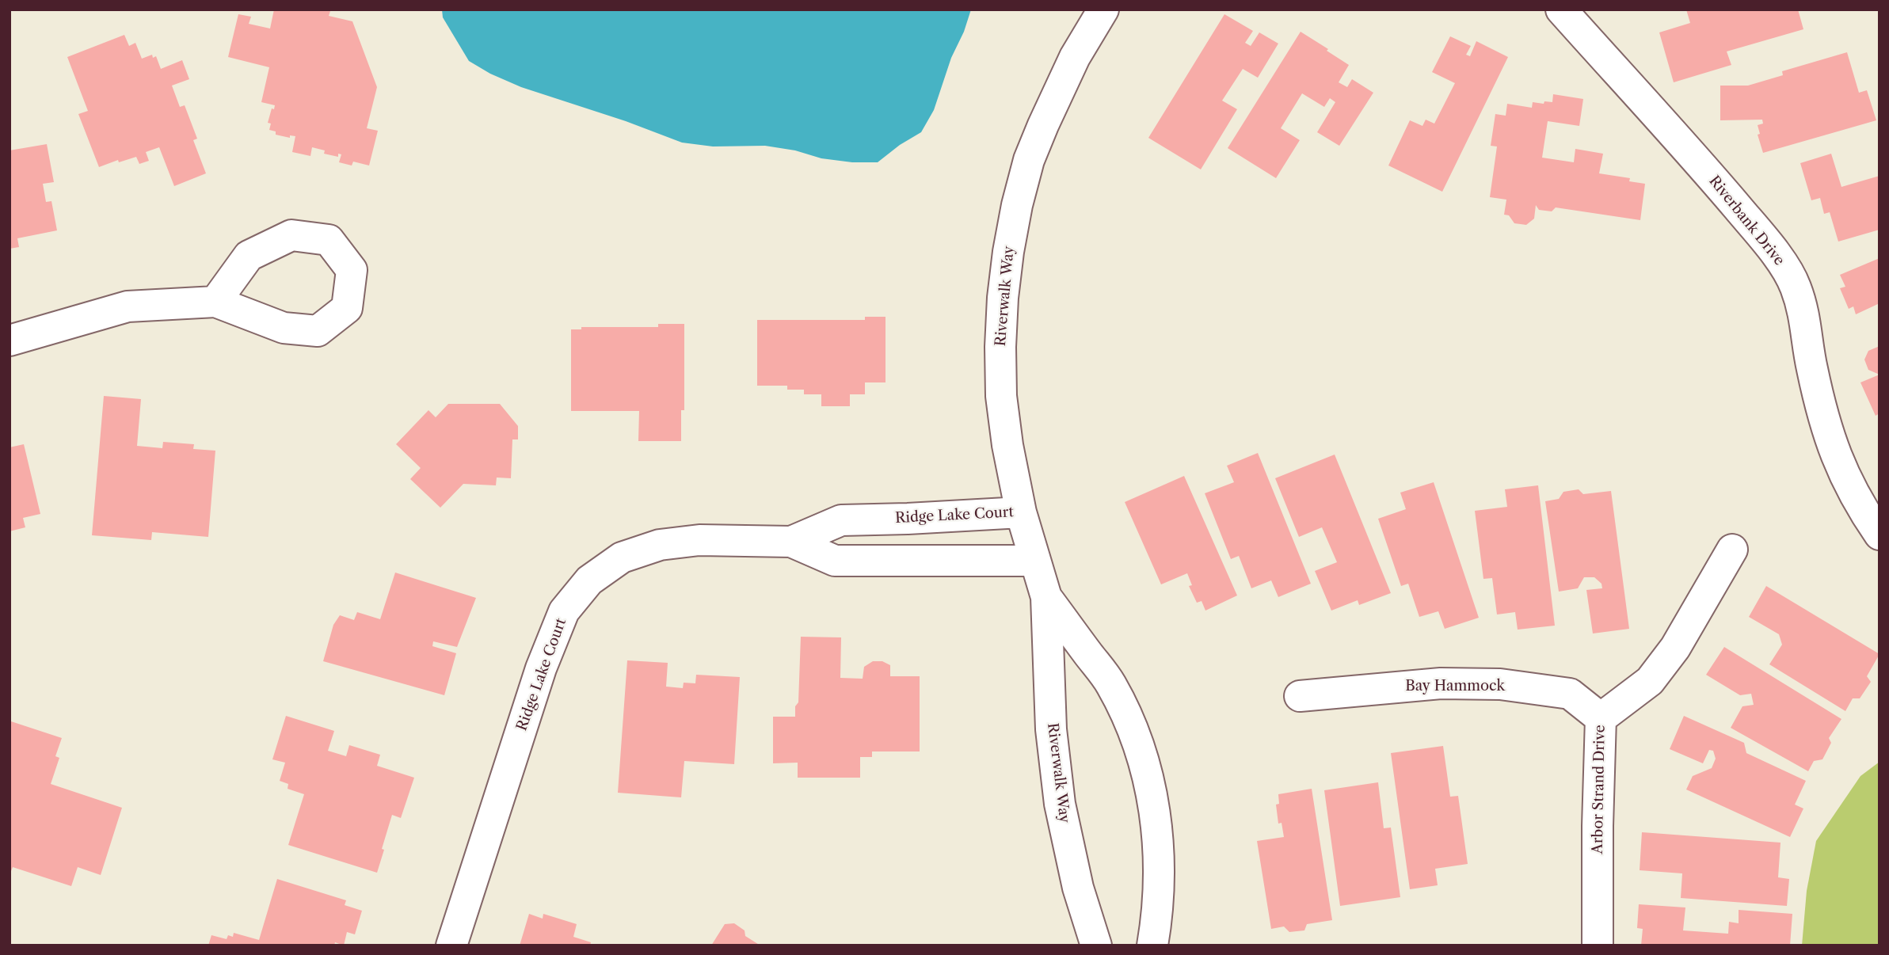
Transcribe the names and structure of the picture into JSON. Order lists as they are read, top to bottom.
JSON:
{
  "streets": {
    "street": [
      "Riverbank Drive",
      "Riverwalk Way",
      "Ridge Lake Court",
      "Bay Hammock",
      "Arbor Strand Drive"
    ]
  },
  "crossings": [
    ["Riverwalk Way", "Ridge Lake Court"],
    ["Bay Hammock", "Arbor Strand Drive"]
  ]
}
